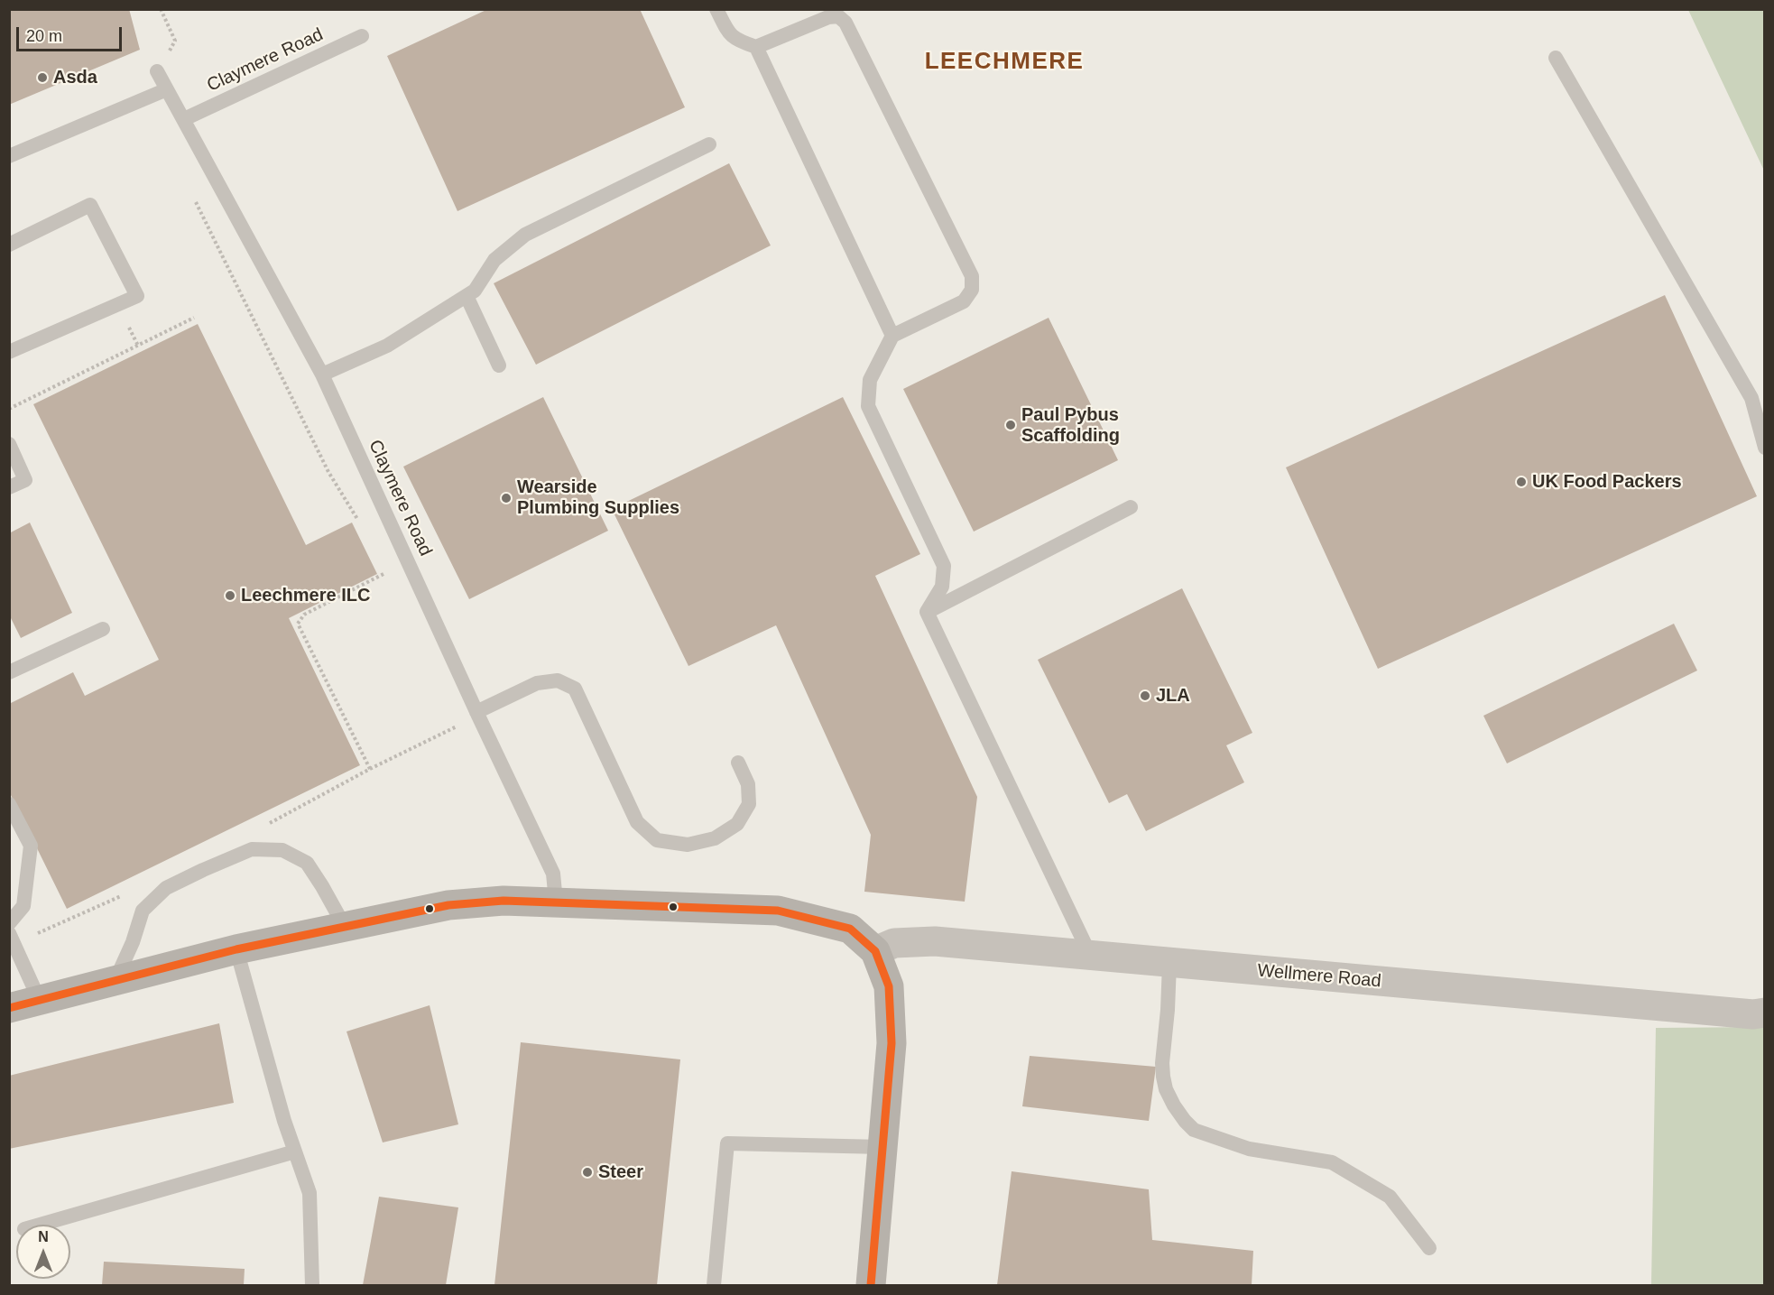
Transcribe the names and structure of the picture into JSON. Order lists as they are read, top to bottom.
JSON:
{
  "streets": {
    "street": ["Wellmere Road"],
    "lane": ["Claymere Road"]
  },
  "districts": ["LEECHMERE"],
  "places": [
    "Asda",
    "Paul Pybus Scaffolding",
    "UK Food Packers",
    "Wearside Plumbing Supplies",
    "Leechmere ILC",
    "JLA",
    "Steer"
  ],
  "scale_bar": "20 m",
  "north": "top"
}
